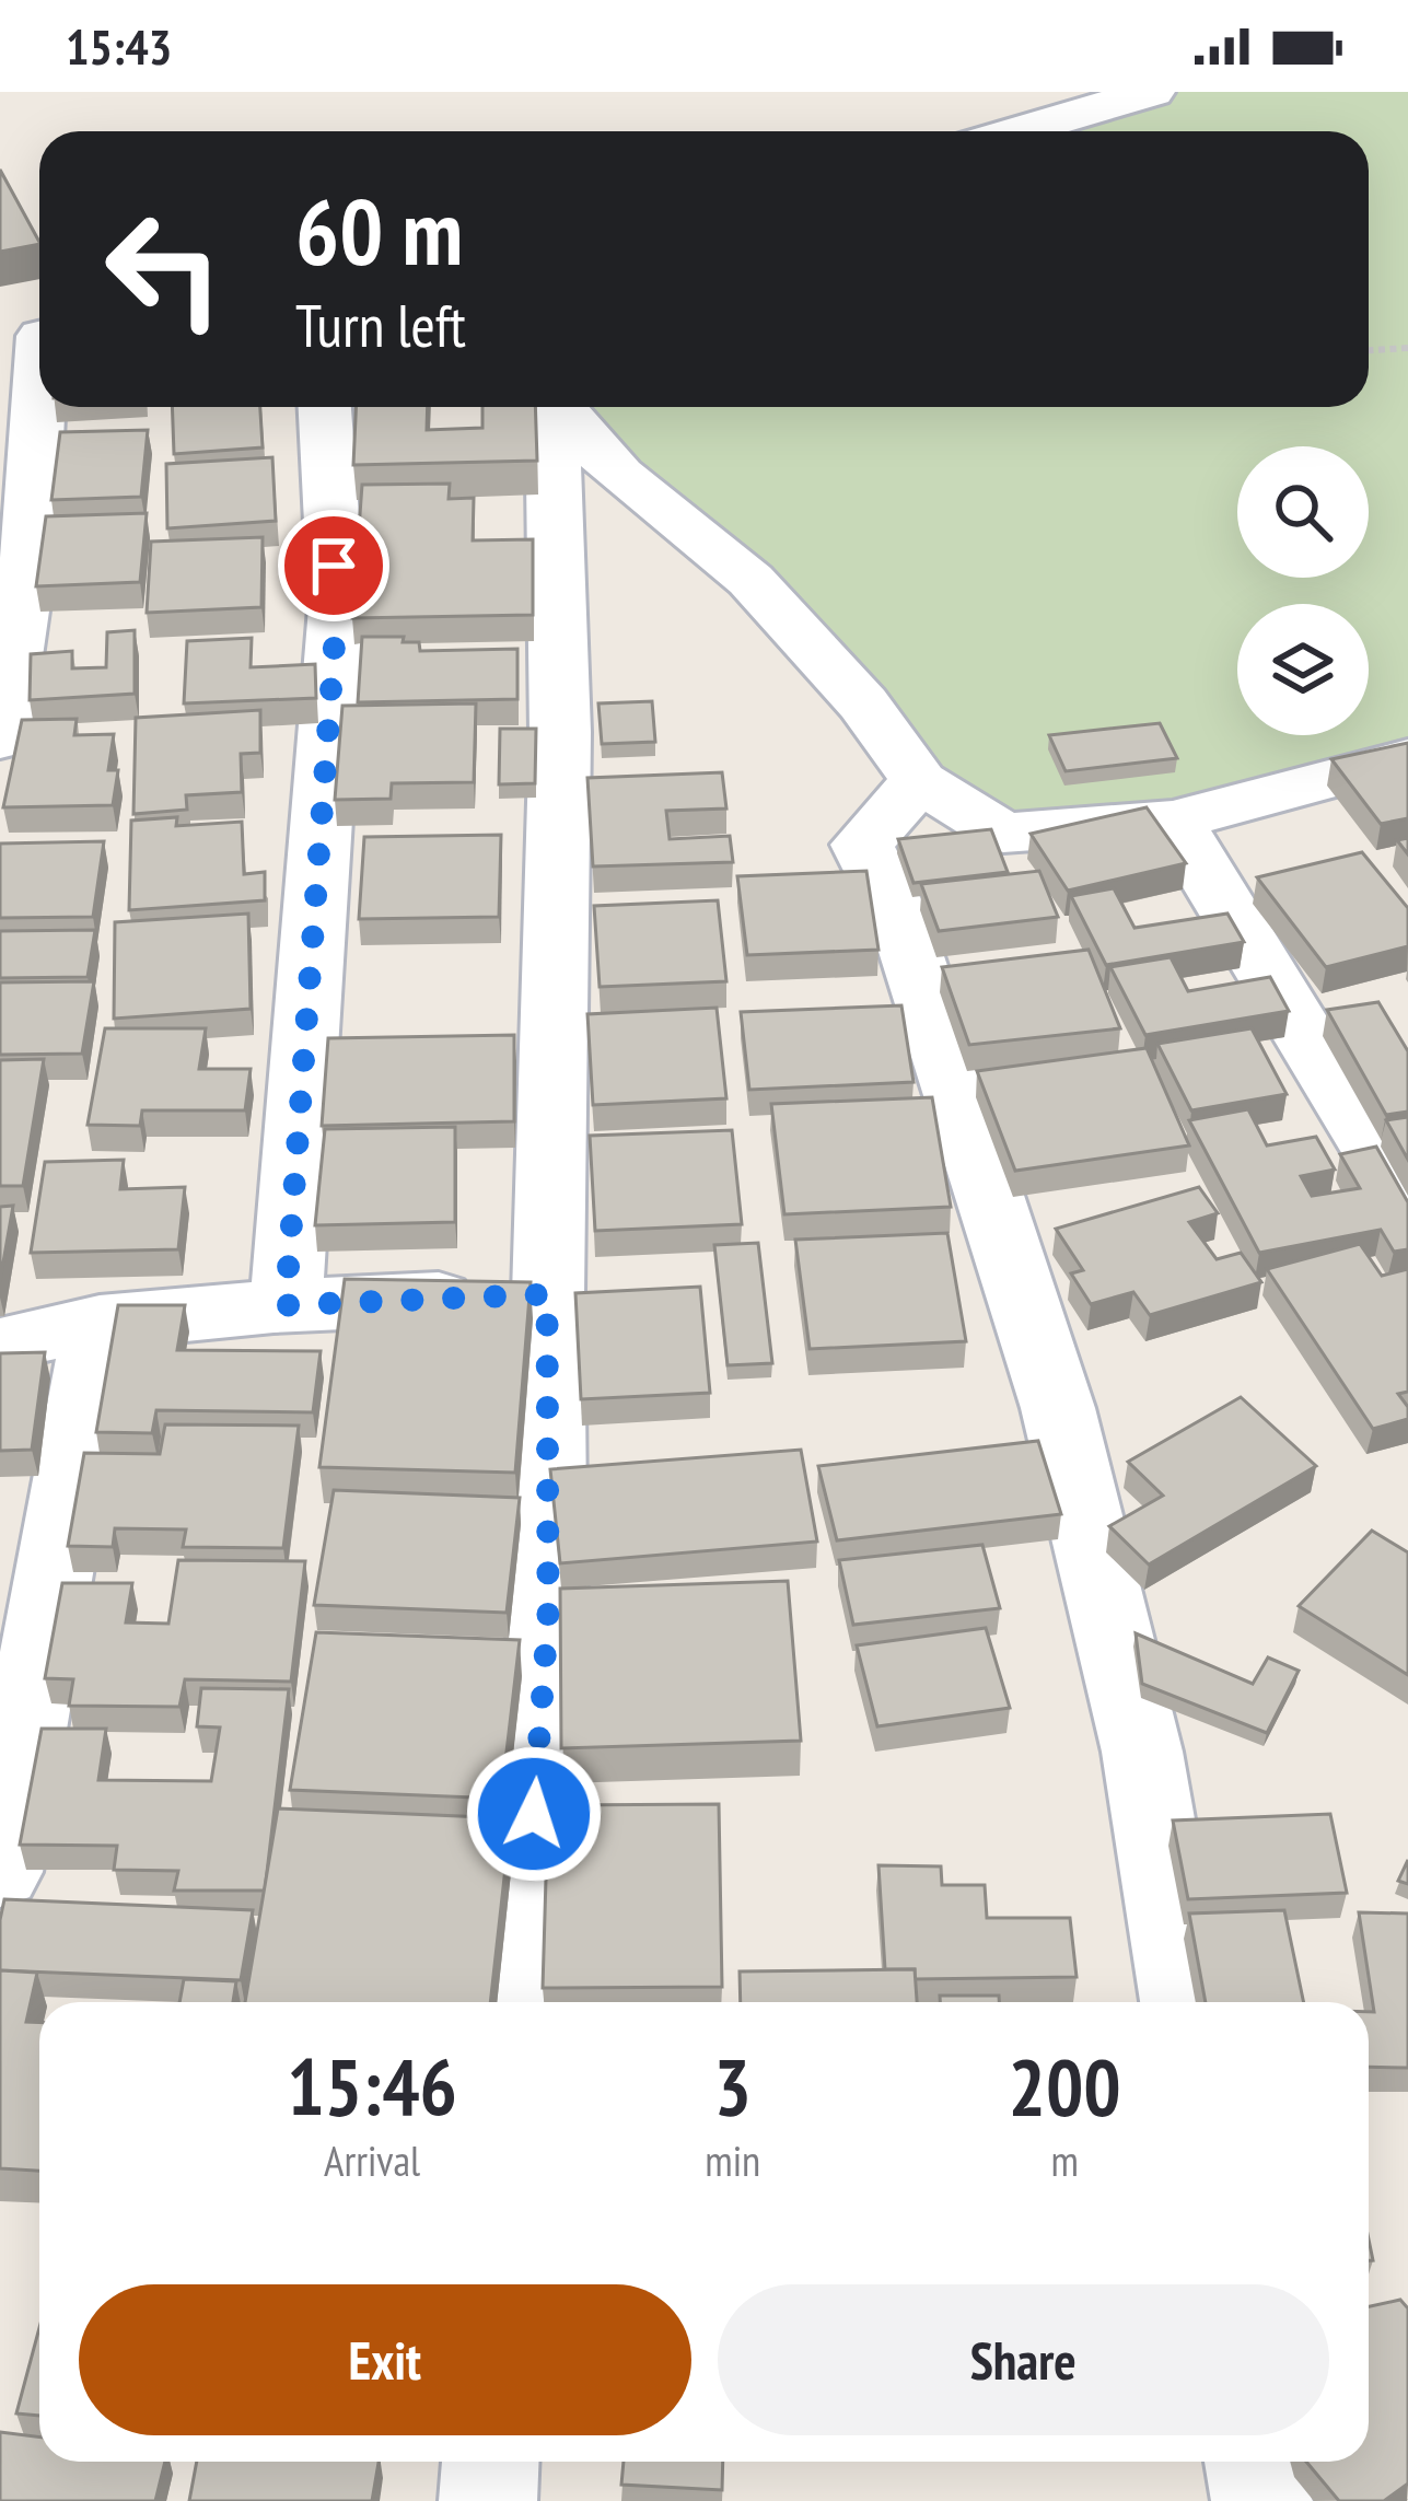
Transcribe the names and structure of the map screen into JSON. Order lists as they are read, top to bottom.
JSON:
{
  "page": {
    "status": "15:43",
    "turn": ["60 m", "Turn left"],
    "eta": [
      "15:46",
      "Arrival",
      "3",
      "min",
      "200",
      "m"
    ],
    "buttons": ["Exit", "Share"]
  }
}
